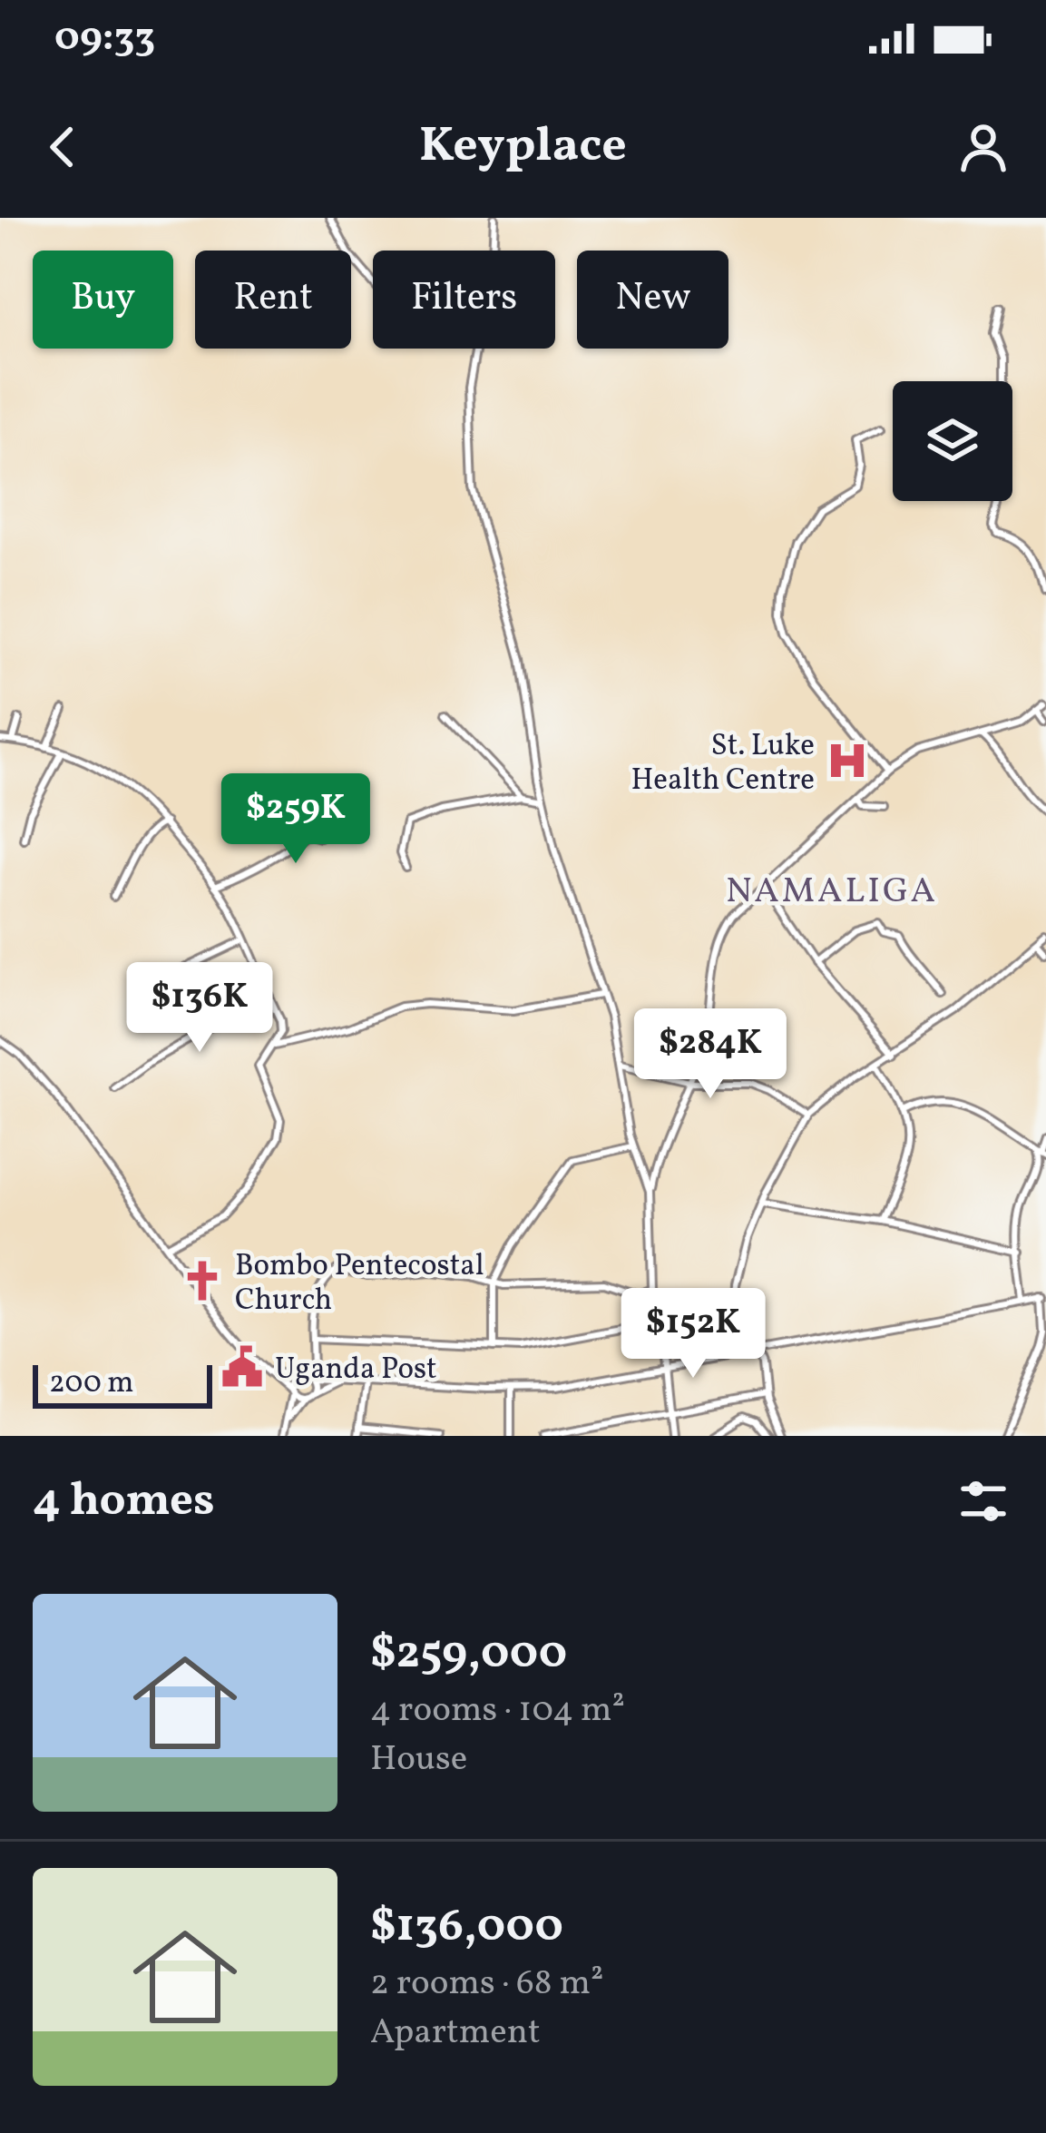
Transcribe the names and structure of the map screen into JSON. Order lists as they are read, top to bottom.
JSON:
{
  "districts": ["NAMALIGA"],
  "places": {
    "hospital": ["St. Luke Health Centre"],
    "church": ["Bombo Pentecostal Church"],
    "public building": ["Uganda Post"]
  },
  "scale_bar": "200 m",
  "page": {
    "status": "09:33",
    "header": "Keyplace",
    "chip": [
      "Buy",
      "Rent",
      "Filters",
      "New"
    ],
    "price": [
      "$259K",
      "$136K",
      "$284K",
      "$152K"
    ],
    "scale": "200 m",
    "heading": "4 homes",
    "list": [
      {
        "name": "$259,000",
        "note": "4 rooms · 104 m² · House"
      },
      {
        "name": "$136,000",
        "note": "2 rooms · 68 m² · Apartment"
      }
    ]
  }
}
